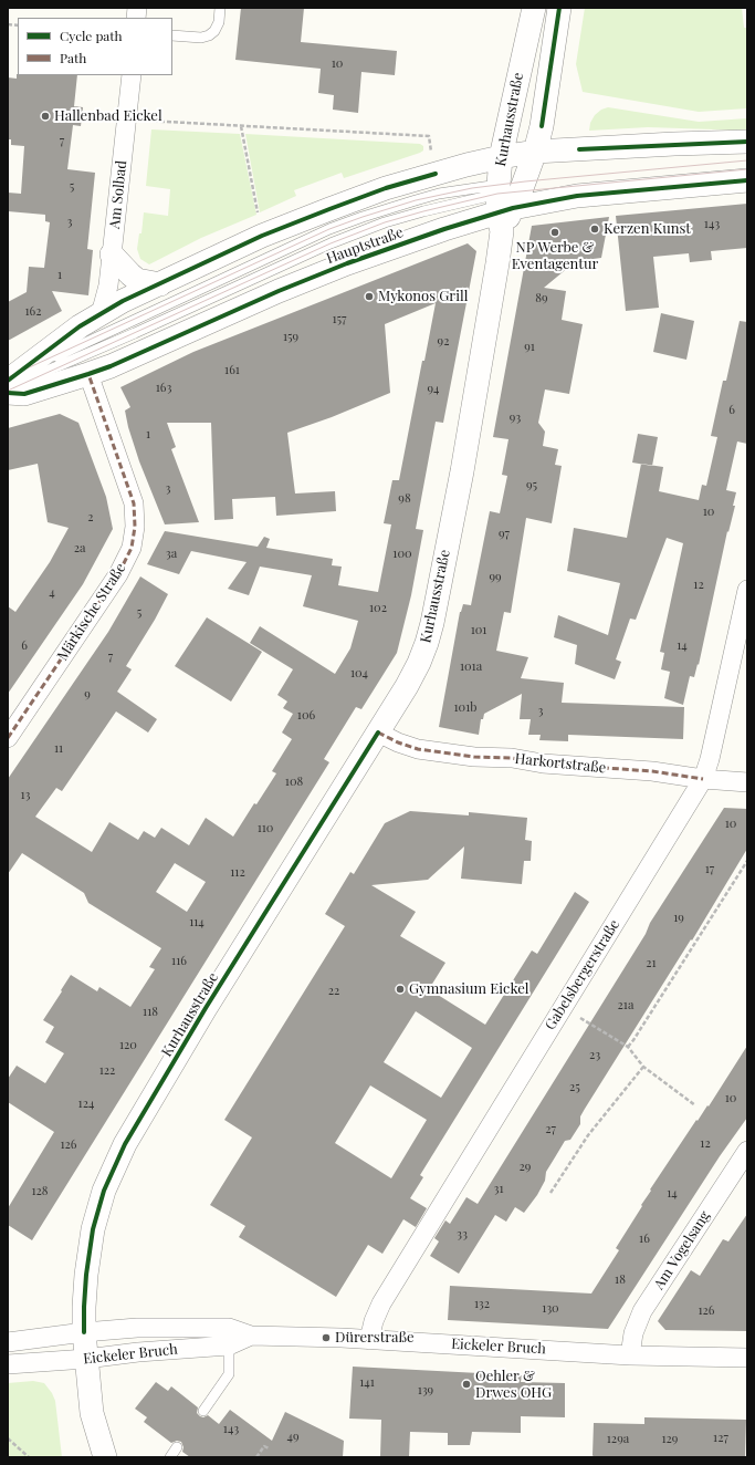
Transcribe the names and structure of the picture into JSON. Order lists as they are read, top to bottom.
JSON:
{
  "streets": {
    "street": [
      "Kurhausstraße",
      "Am Solbad",
      "Hauptstraße",
      "Märkische Straße",
      "Harkortstraße",
      "Gabelsbergerstraße",
      "Am Vogelsang",
      "Eickeler Bruch"
    ]
  },
  "crossings": [
    ["Kurhausstraße", "Hauptstraße"],
    ["Kurhausstraße", "Harkortstraße"],
    ["Kurhausstraße", "Eickeler Bruch"],
    ["Hauptstraße", "Märkische Straße"],
    ["Harkortstraße", "Gabelsbergerstraße"],
    ["Gabelsbergerstraße", "Eickeler Bruch"],
    ["Am Vogelsang", "Eickeler Bruch"]
  ],
  "places": [
    "Hallenbad Eickel",
    "Kerzen Kunst",
    "NP Werbe & Eventagentur",
    "Mykonos Grill",
    "Gymnasium Eickel",
    "Dürerstraße",
    "Oehler & Drwes OHG"
  ],
  "house_numbers": [
    "10",
    "7",
    "5",
    "3",
    "143",
    "1",
    "89",
    "162",
    "157",
    "159",
    "92",
    "91",
    "161",
    "163",
    "94",
    "6",
    "93",
    "1",
    "95",
    "3",
    "98",
    "10",
    "2",
    "97",
    "2a",
    "3a",
    "100",
    "99",
    "12",
    "4",
    "102",
    "5",
    "101",
    "6",
    "14",
    "7",
    "101a",
    "104",
    "9",
    "101b",
    "3",
    "106",
    "11",
    "108",
    "13",
    "10",
    "110",
    "17",
    "112",
    "19",
    "114",
    "116",
    "21",
    "22",
    "21a",
    "118",
    "120",
    "23",
    "122",
    "25",
    "10",
    "124",
    "27",
    "12",
    "126",
    "29",
    "31",
    "128",
    "14",
    "33",
    "16",
    "18",
    "132",
    "130",
    "126",
    "141",
    "139",
    "143",
    "49",
    "127",
    "129a",
    "129"
  ],
  "legend": ["Cycle path", "Path"]
}
